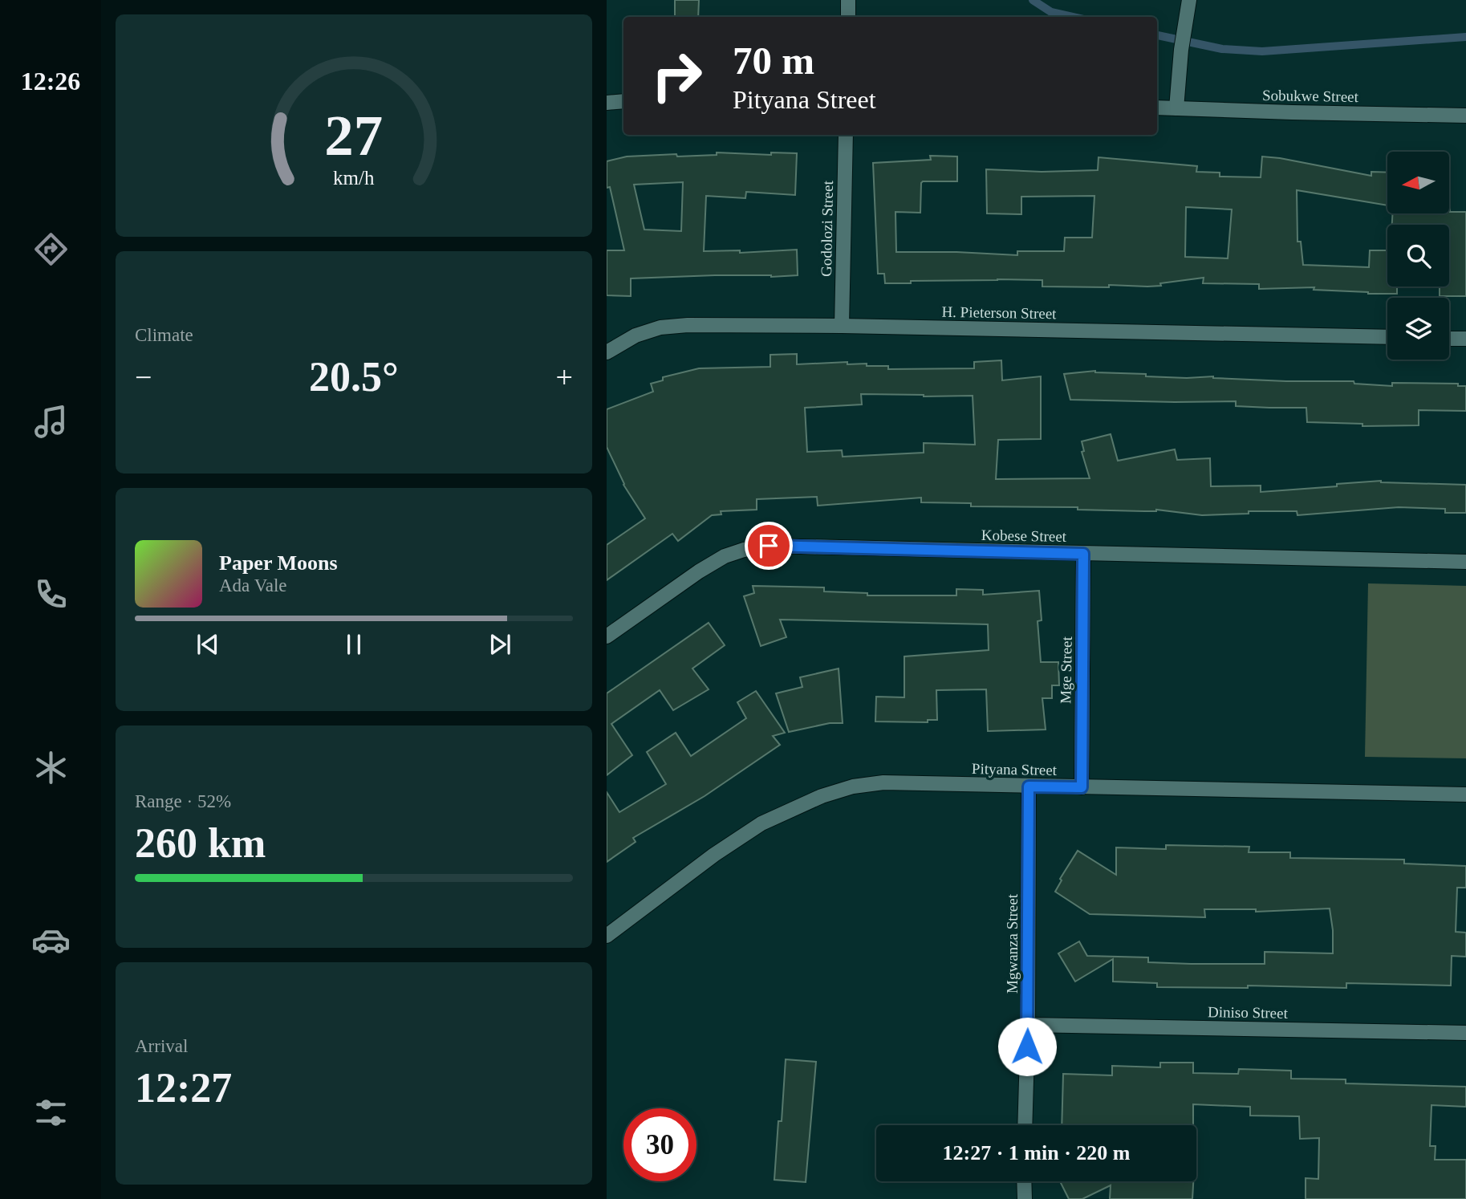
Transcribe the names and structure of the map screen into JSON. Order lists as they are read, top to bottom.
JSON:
{
  "streets": {
    "street": [
      "Sobukwe Street",
      "Godolozi Street",
      "H. Pieterson Street",
      "Kobese Street",
      "Mge Street",
      "Pityana Street",
      "Mgwanza Street",
      "Diniso Street"
    ]
  },
  "crossings": [
    ["Godolozi Street", "H. Pieterson Street"],
    ["Kobese Street", "Mge Street"],
    ["Mge Street", "Pityana Street"],
    ["Pityana Street", "Mgwanza Street"],
    ["Mgwanza Street", "Diniso Street"]
  ],
  "north": "left",
  "page": {
    "tabs": "12:26",
    "turn": ["70 m", "Pityana Street"],
    "tile": [
      "Climate",
      ["Range · 52%", "260 km"],
      ["Arrival", "12:27"]
    ],
    "heat": ["−", "20.5°", "+"],
    "song": ["Paper Moons", "Ada Vale"],
    "limit": "30",
    "trip": "12:27 · 1 min · 220 m",
    "gauge": ["27", "km/h"]
  }
}
